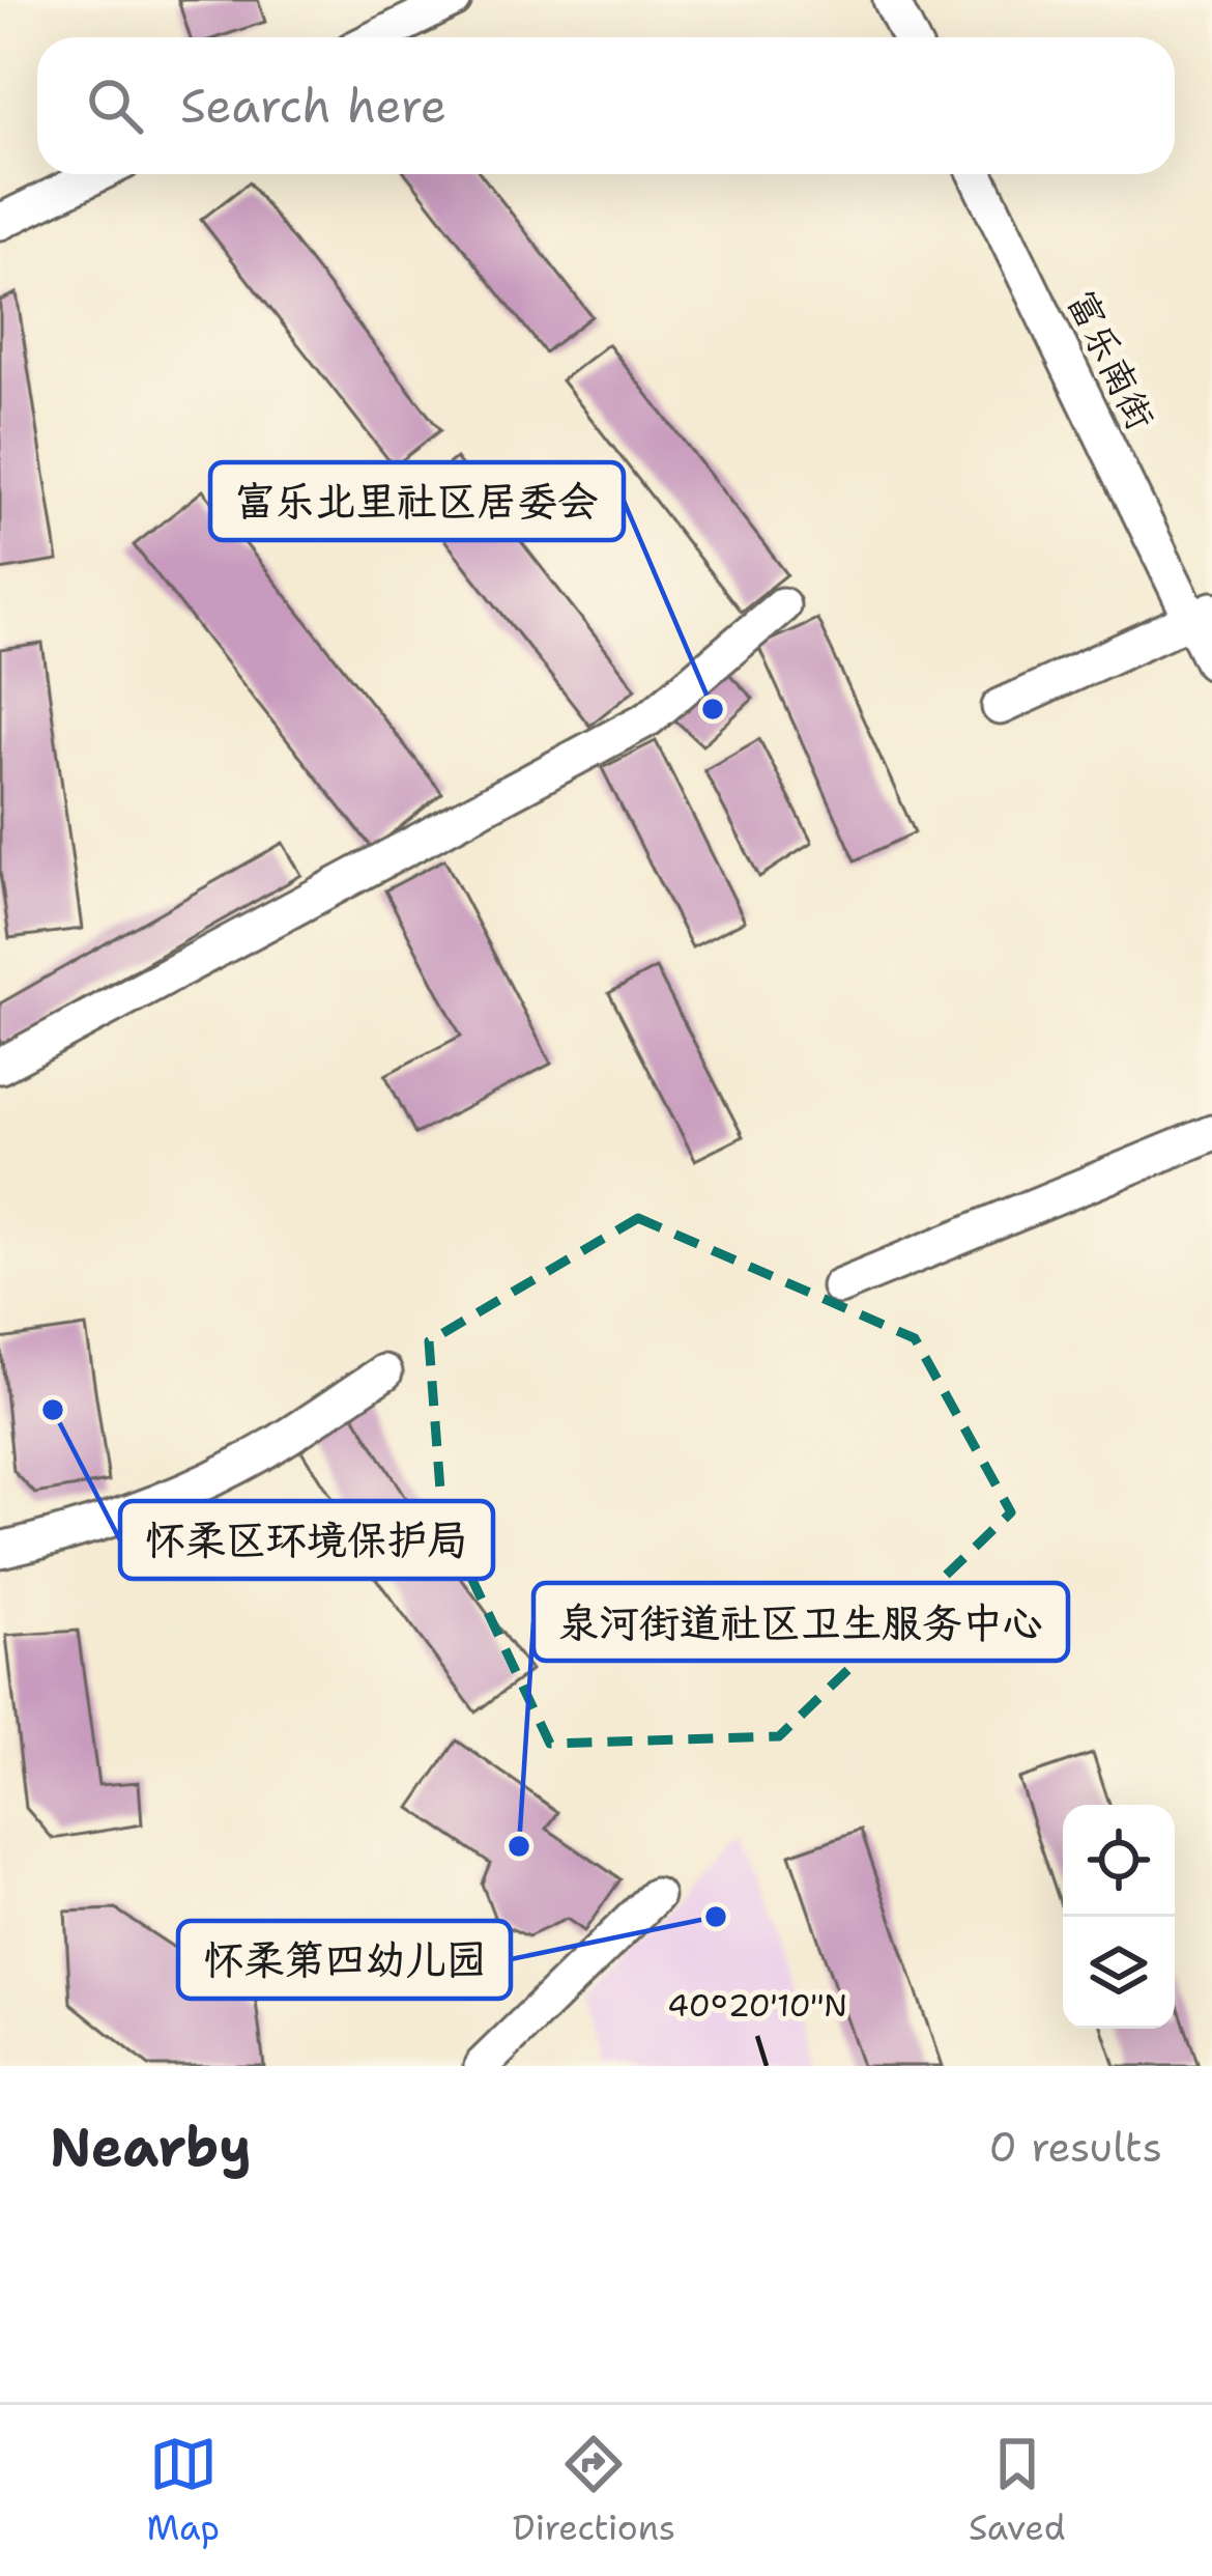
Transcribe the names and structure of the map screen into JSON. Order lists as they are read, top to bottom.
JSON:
{
  "streets": {
    "street": ["富乐南街"]
  },
  "places": [
    "富乐北里社区居委会",
    "怀柔区环境保护局",
    "泉河街道社区卫生服务中心",
    "怀柔第四幼儿园"
  ],
  "page": {
    "search": "Search here",
    "heading": ["Nearby", "0 results"],
    "nav": ["Map", "Directions", "Saved"]
  },
  "coordinates": ["40°20'10\"N"]
}
